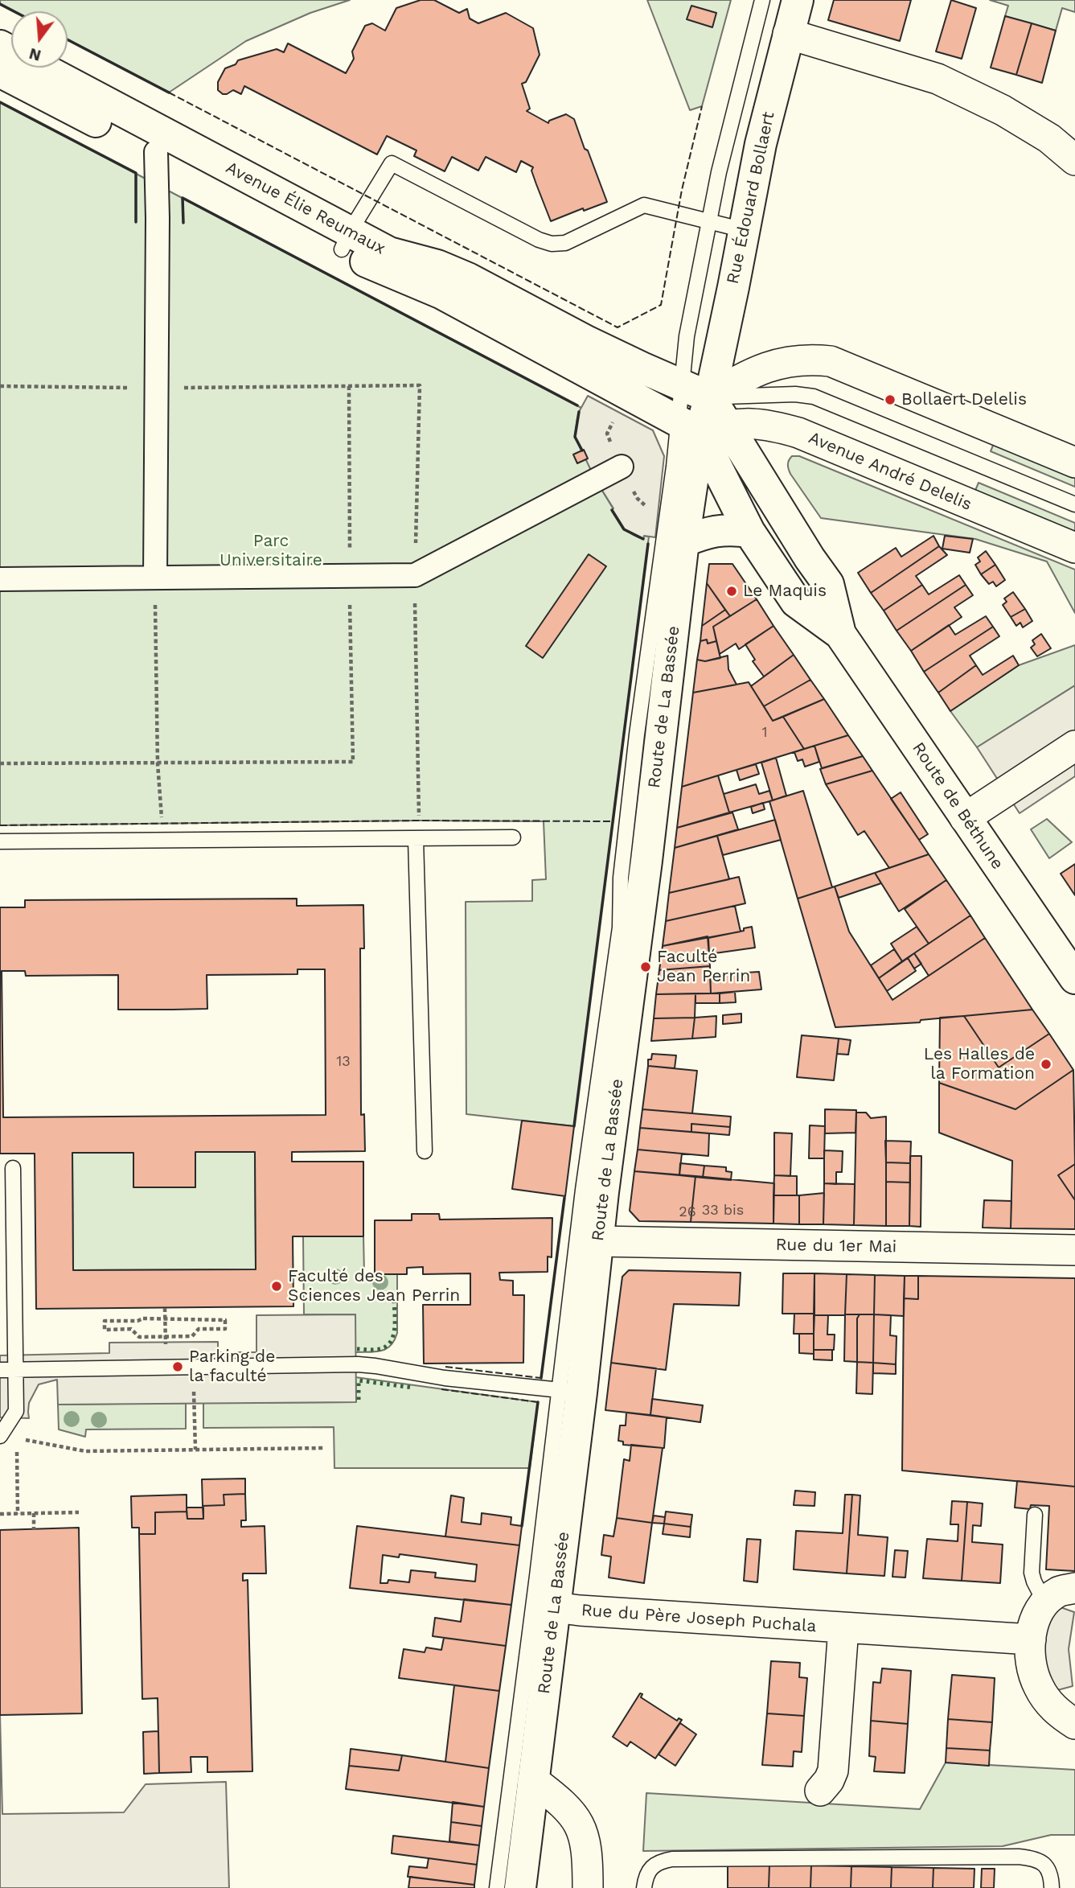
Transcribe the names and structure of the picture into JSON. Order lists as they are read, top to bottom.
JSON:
{
  "streets": {
    "main road": [
      "Rue Édouard Bollaert",
      "Avenue Élie Reumaux",
      "Route de La Bassée",
      "Route de Béthune"
    ],
    "street": ["Avenue André Delelis", "Rue du 1er Mai", "Rue du Père Joseph Puchala"]
  },
  "crossings": [
    ["Rue Édouard Bollaert", "Avenue Élie Reumaux"],
    ["Rue Édouard Bollaert", "Avenue André Delelis"],
    ["Rue Édouard Bollaert", "Route de La Bassée"],
    ["Rue Édouard Bollaert", "Route de Béthune"],
    ["Avenue Élie Reumaux", "Avenue André Delelis"],
    ["Avenue Élie Reumaux", "Route de La Bassée"],
    ["Avenue Élie Reumaux", "Route de Béthune"],
    ["Avenue André Delelis", "Route de La Bassée"],
    ["Avenue André Delelis", "Route de Béthune"],
    ["Route de La Bassée", "Route de Béthune"],
    ["Route de La Bassée", "Rue du 1er Mai"],
    ["Route de La Bassée", "Rue du Père Joseph Puchala"]
  ],
  "parks": ["Parc Universitaire"],
  "places": [
    "Bollaert Delelis",
    "Le Maquis",
    "Faculté Jean Perrin",
    "Les Halles de la Formation",
    "Faculté des Sciences Jean Perrin",
    "Parking de la faculté"
  ],
  "house_numbers": [
    "1",
    "13",
    "33 bis",
    "26"
  ],
  "north": "bottom"
}
